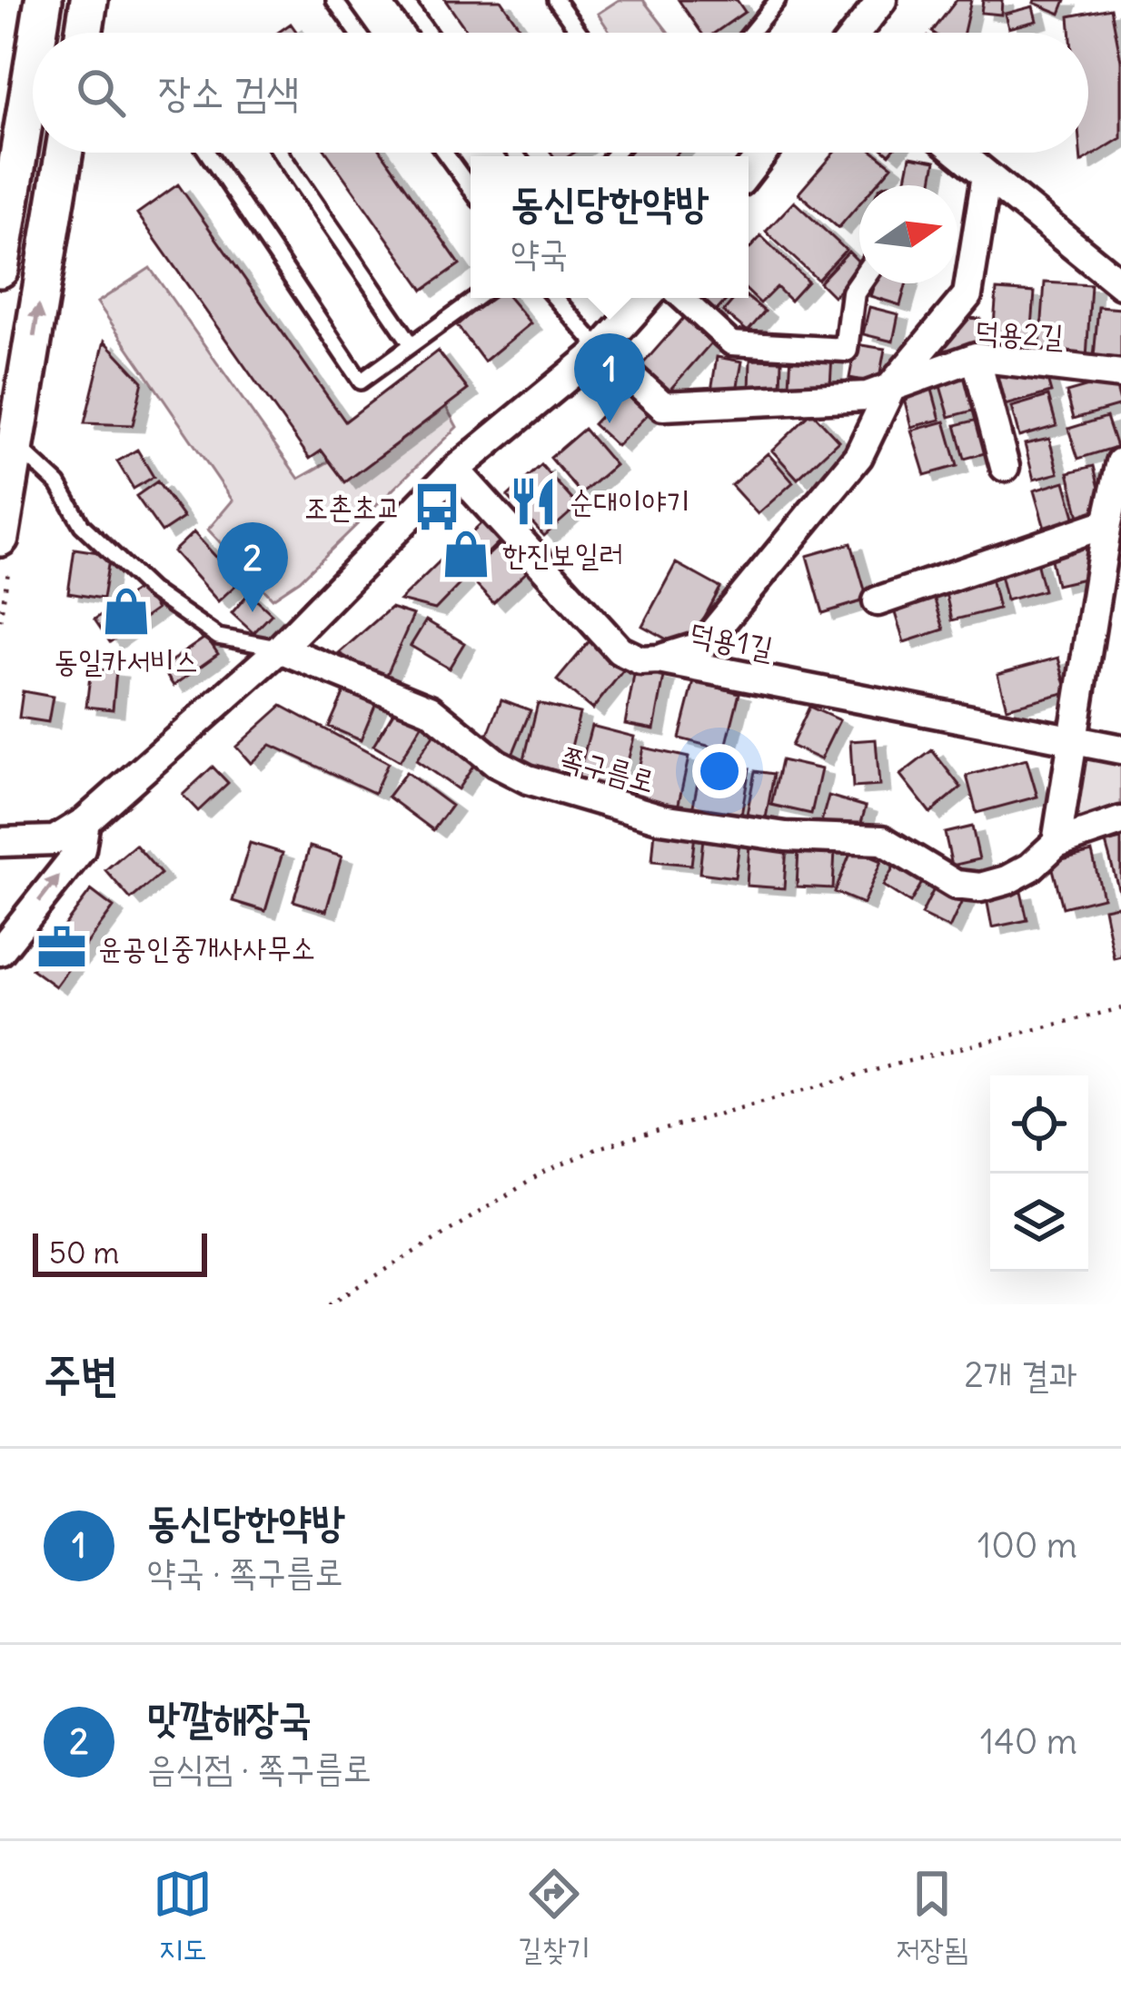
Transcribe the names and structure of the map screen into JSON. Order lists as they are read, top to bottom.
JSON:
{
  "streets": {
    "street": ["덕용2길", "덕용1길", "쪽구름로"]
  },
  "places": {
    "restaurant": ["순대이야기"],
    "bus stop": ["조촌초교"],
    "shop": ["한진보일러", "동일카서비스"],
    "office": ["윤공인중개사사무소"]
  },
  "scale_bar": "50 m",
  "north": "right",
  "page": {
    "search": "장소 검색",
    "popup": ["동신당한약방", "약국"],
    "pins": ["1", "2"],
    "scale": "50 m",
    "heading": ["주변", "2개 결과"],
    "list": [
      {
        "mark": "1",
        "name": "동신당한약방",
        "note": "약국 · 쪽구름로",
        "value": "100 m"
      },
      {
        "mark": "2",
        "name": "맛깔해장국",
        "note": "음식점 · 쪽구름로",
        "value": "140 m"
      }
    ],
    "nav": ["지도", "길찾기", "저장됨"]
  }
}
